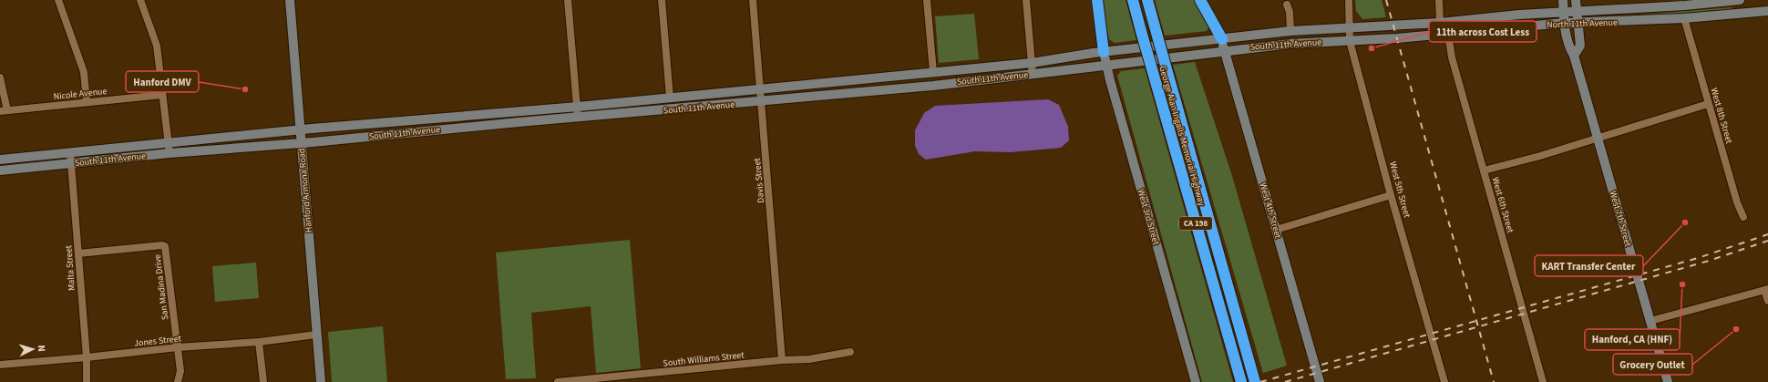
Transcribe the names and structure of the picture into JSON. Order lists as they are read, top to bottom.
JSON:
{
  "streets": {
    "highway": ["George Alan Ingalls Memorial Highway", "CA 198"],
    "main road": [
      "North 11th Avenue",
      "South 11th Avenue",
      "Hanford Armona Road",
      "West 4th Street",
      "West 3rd Street",
      "West 7th Street"
    ],
    "street": [
      "Nicole Avenue",
      "West 8th Street",
      "Davis Street",
      "West 5th Street",
      "West 6th Street",
      "Malta Street",
      "San Madina Drive",
      "Jones Street",
      "South Williams Street"
    ]
  },
  "crossings": [
    ["North 11th Avenue", "South 11th Avenue"],
    ["North 11th Avenue", "West 8th Street"],
    ["North 11th Avenue", "West 6th Street"],
    ["North 11th Avenue", "West 7th Street"],
    ["South 11th Avenue", "Davis Street"],
    ["South 11th Avenue", "West 5th Street"],
    ["South 11th Avenue", "Hanford Armona Road"],
    ["South 11th Avenue", "West 4th Street"],
    ["South 11th Avenue", "West 3rd Street"],
    ["South 11th Avenue", "Malta Street"],
    ["Davis Street", "South Williams Street"],
    ["Hanford Armona Road", "Jones Street"],
    ["Malta Street", "San Madina Drive"],
    ["Malta Street", "Jones Street"],
    ["San Madina Drive", "Jones Street"]
  ],
  "places": [
    "11th across Cost Less",
    "Hanford DMV",
    "KART Transfer Center",
    "Hanford, CA (HNF)",
    "Grocery Outlet"
  ],
  "north": "right"
}
